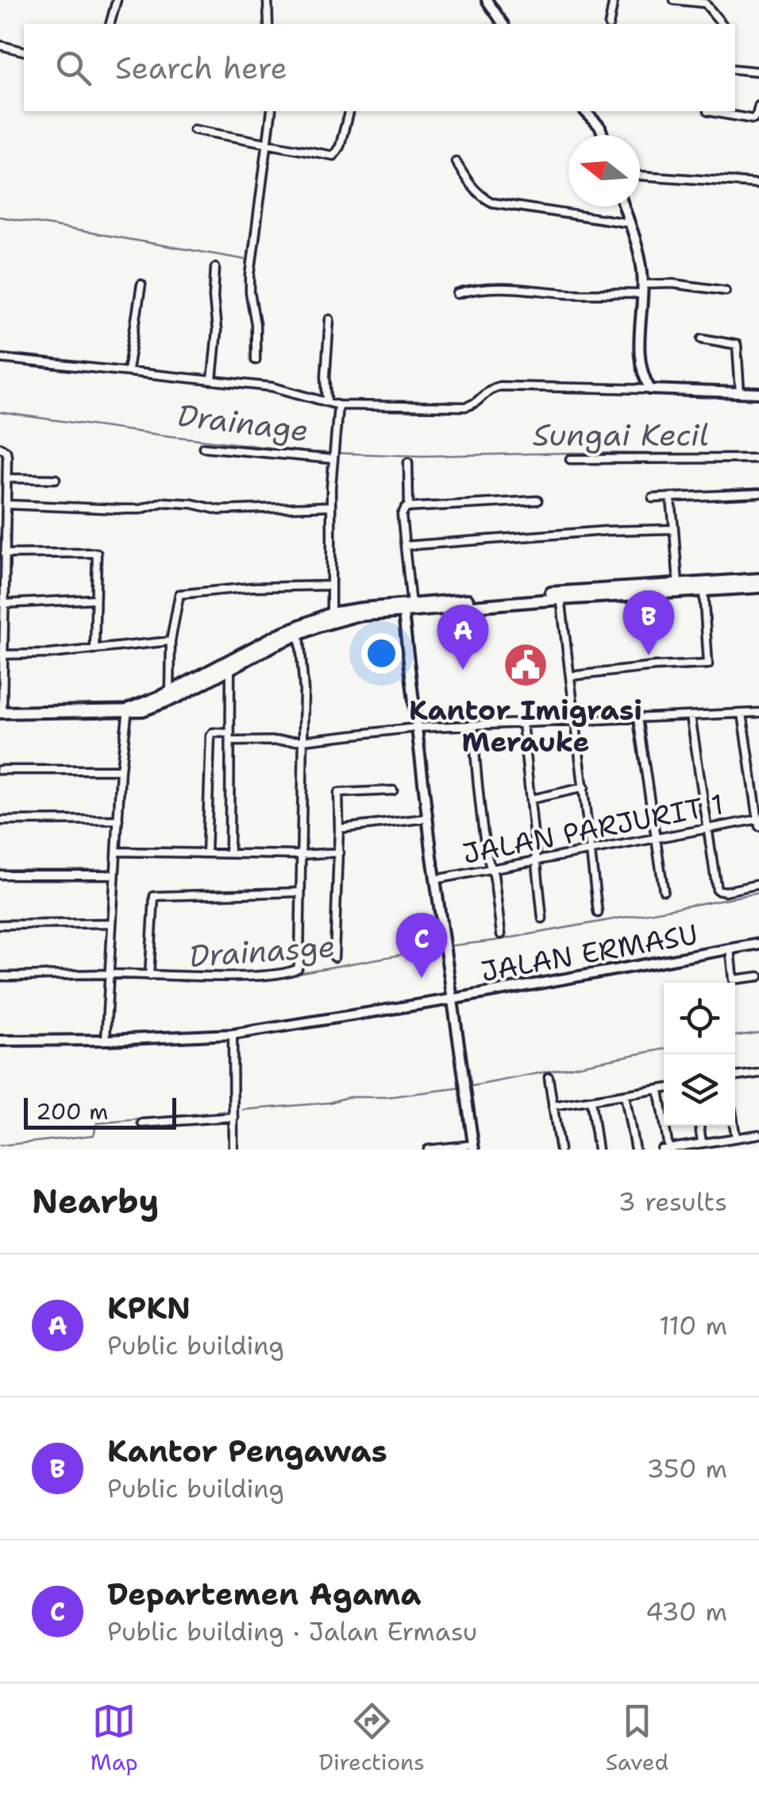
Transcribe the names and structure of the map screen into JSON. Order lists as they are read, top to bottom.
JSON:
{
  "streets": {
    "street": ["JALAN PARJURIT 1", "JALAN ERMASU"]
  },
  "water": ["Drainage", "Sungai Kecil", "Drainasge"],
  "places": {
    "public building": ["Kantor Imigrasi Merauke"]
  },
  "scale_bar": "200 m",
  "north": "left",
  "page": {
    "search": "Search here",
    "pins": ["B", "A", "C"],
    "scale": "200 m",
    "heading": ["Nearby", "3 results"],
    "list": [
      {
        "mark": "A",
        "name": "KPKN",
        "note": "Public building",
        "value": "110 m"
      },
      {
        "mark": "B",
        "name": "Kantor Pengawas",
        "note": "Public building",
        "value": "350 m"
      },
      {
        "mark": "C",
        "name": "Departemen Agama",
        "note": "Public building · Jalan Ermasu",
        "value": "430 m"
      }
    ],
    "nav": ["Map", "Directions", "Saved"]
  }
}
